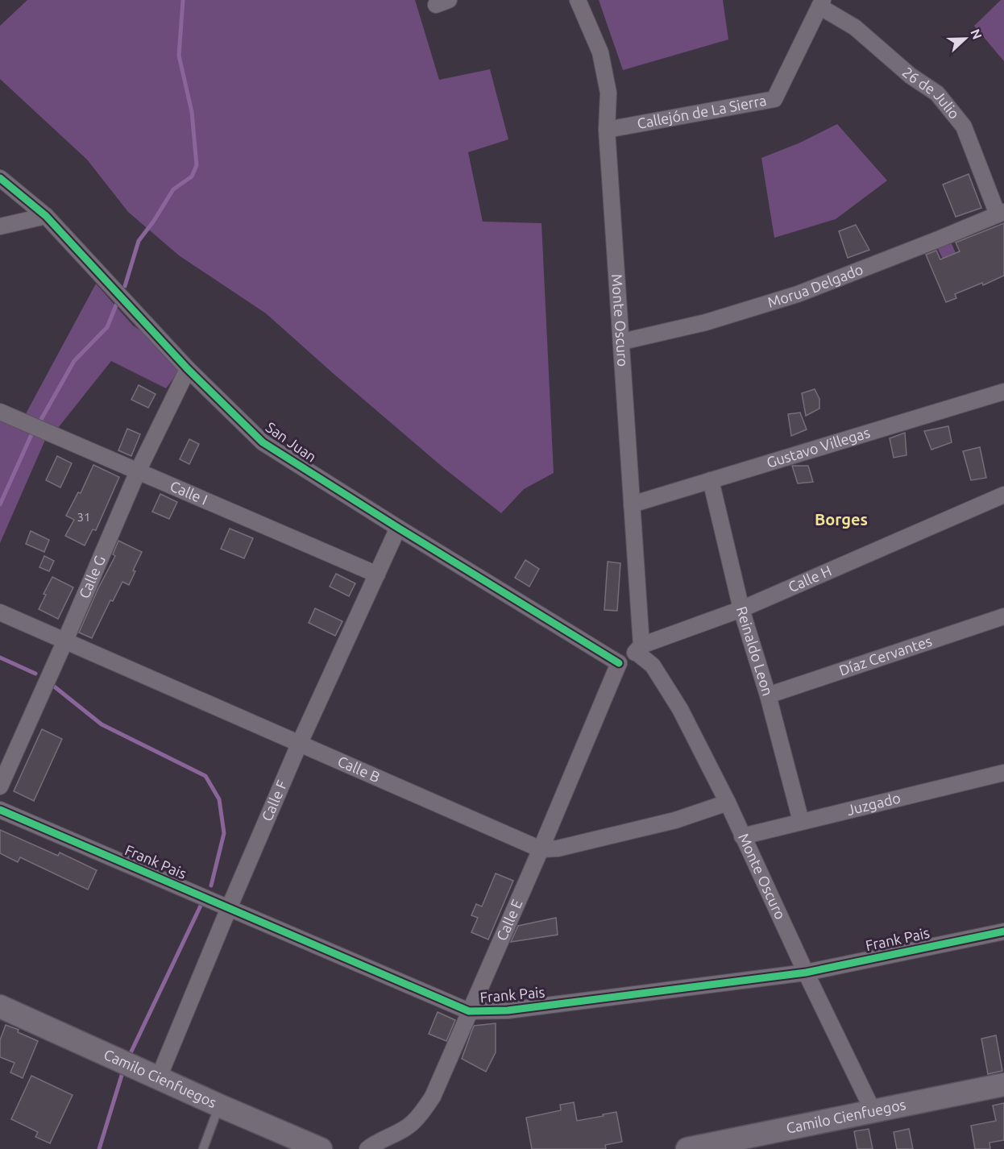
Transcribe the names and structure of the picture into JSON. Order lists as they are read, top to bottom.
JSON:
{
  "streets": {
    "street": [
      "26 de Julio",
      "Callejón de La Sierra",
      "Morua Delgado",
      "Monte Oscuro",
      "San Juan",
      "Gustavo Villegas",
      "Calle I",
      "Calle G",
      "Calle H",
      "Reinaldo Leon",
      "Díaz Cervantes",
      "Calle B",
      "Calle F",
      "Juzgado",
      "Frank Pais",
      "Calle E",
      "Camilo Cienfuegos"
    ]
  },
  "crossings": [
    ["26 de Julio", "Callejón de La Sierra"],
    ["26 de Julio", "Morua Delgado"],
    ["Callejón de La Sierra", "Monte Oscuro"],
    ["Morua Delgado", "Monte Oscuro"],
    ["Monte Oscuro", "Gustavo Villegas"],
    ["Monte Oscuro", "Calle H"],
    ["Monte Oscuro", "Calle B"],
    ["Monte Oscuro", "Juzgado"],
    ["Monte Oscuro", "Frank Pais"],
    ["Monte Oscuro", "Camilo Cienfuegos"],
    ["San Juan", "Calle G"],
    ["San Juan", "Calle H"],
    ["San Juan", "Calle F"],
    ["San Juan", "Calle E"],
    ["Gustavo Villegas", "Reinaldo Leon"],
    ["Calle I", "Calle G"],
    ["Calle I", "Calle F"],
    ["Calle G", "Calle B"],
    ["Calle H", "Reinaldo Leon"],
    ["Calle H", "Calle E"],
    ["Reinaldo Leon", "Díaz Cervantes"],
    ["Reinaldo Leon", "Juzgado"],
    ["Calle B", "Calle F"],
    ["Calle B", "Calle E"],
    ["Calle F", "Frank Pais"],
    ["Calle F", "Camilo Cienfuegos"],
    ["Frank Pais", "Calle E"]
  ],
  "districts": ["Borges"],
  "house_numbers": ["31"],
  "north": "right"
}
